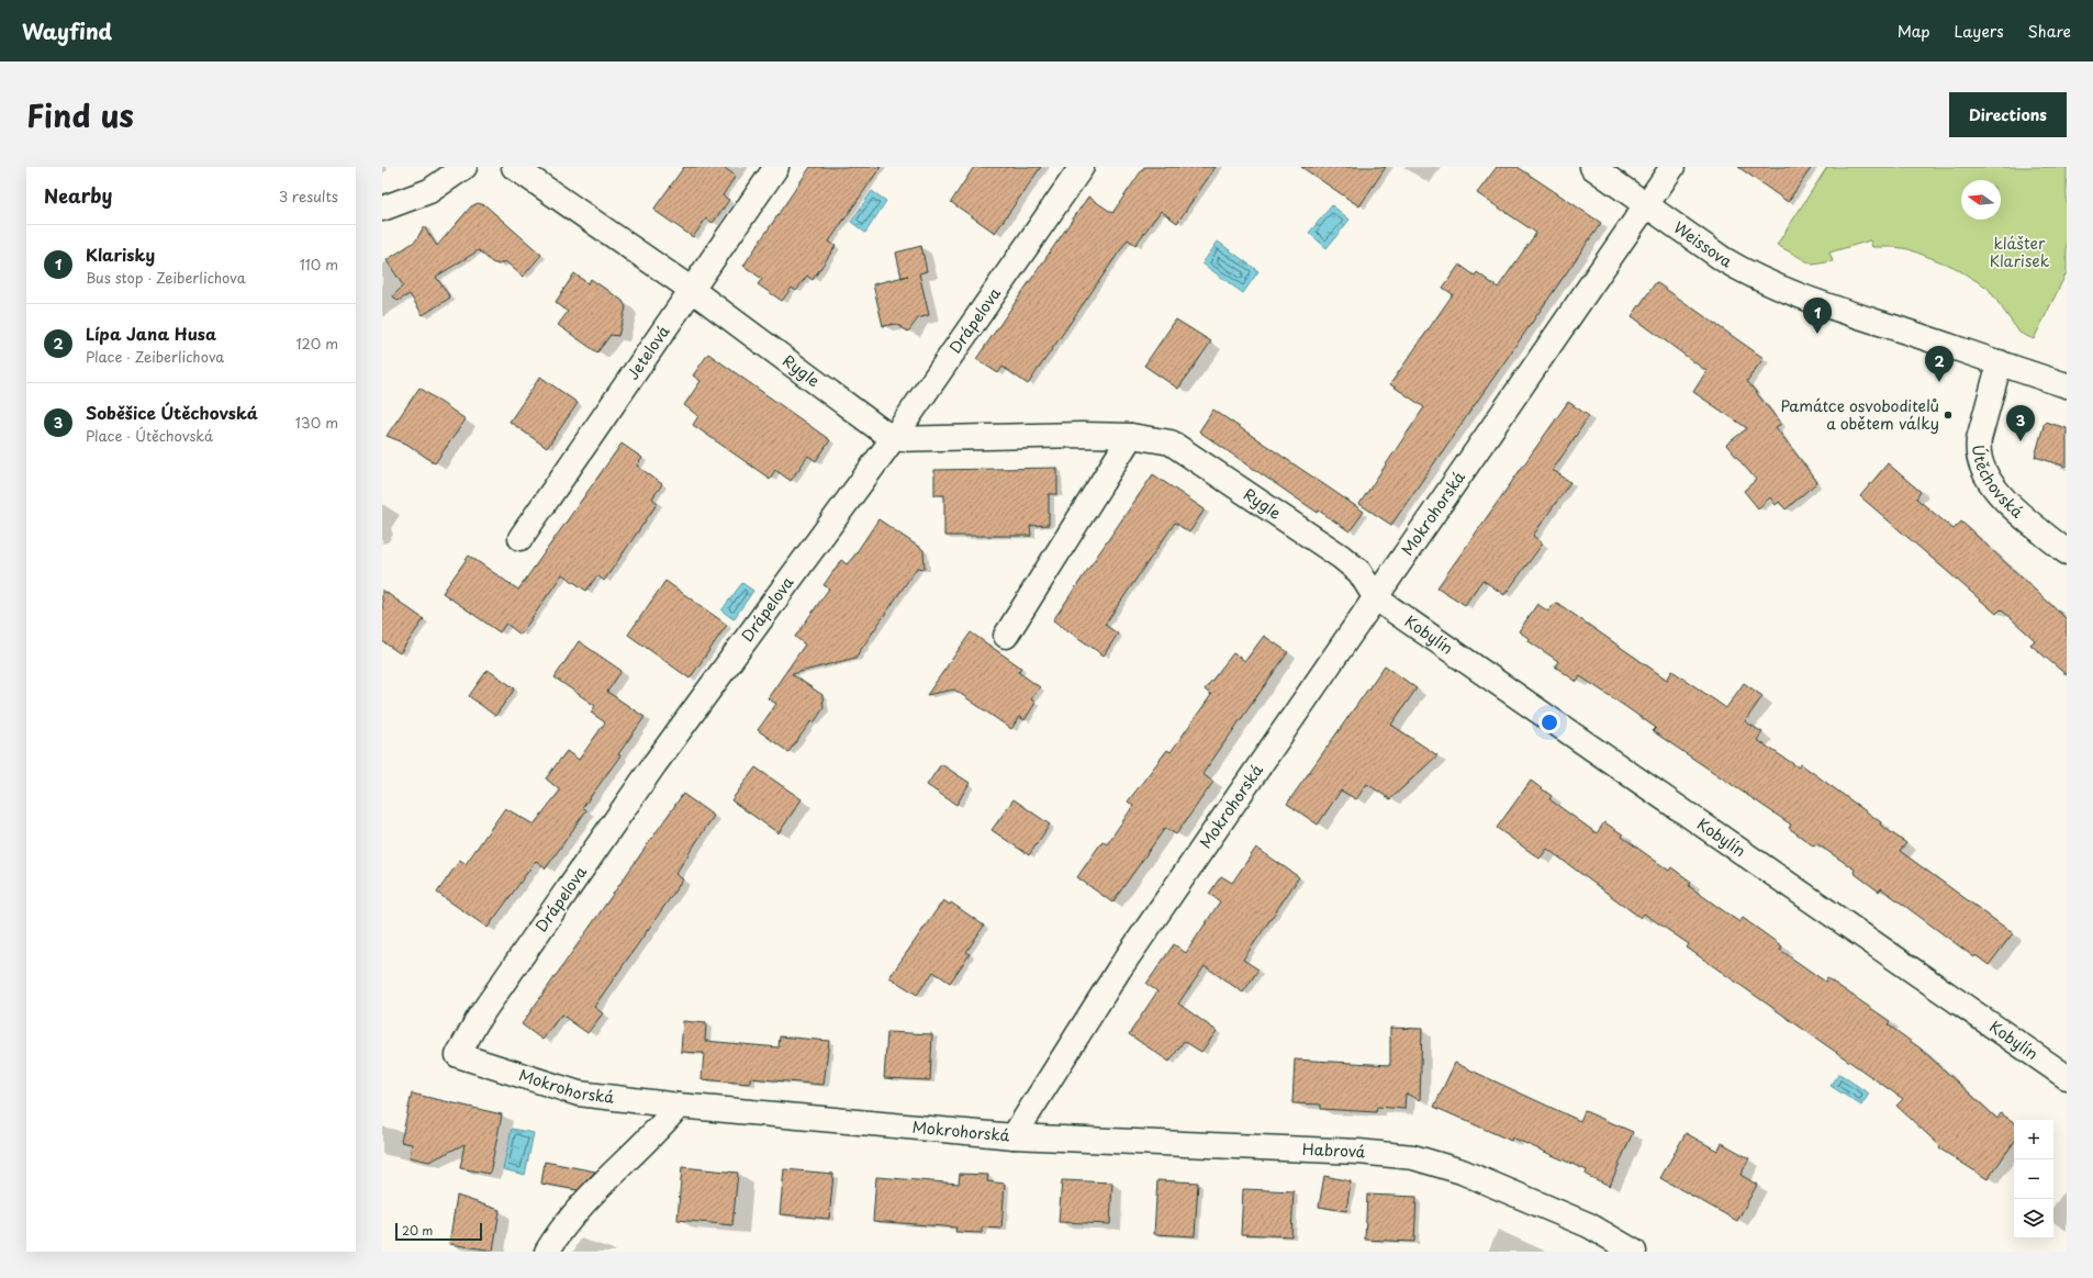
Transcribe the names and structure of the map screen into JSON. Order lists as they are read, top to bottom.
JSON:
{
  "streets": {
    "street": [
      "Weissova",
      "Drápelova",
      "Jetelová",
      "Rygle",
      "Útěchovská",
      "Mokrohorská",
      "Kobylín",
      "Habrová"
    ]
  },
  "crossings": [
    ["Weissova", "Útěchovská"],
    ["Weissova", "Mokrohorská"],
    ["Drápelova", "Rygle"],
    ["Drápelova", "Mokrohorská"],
    ["Jetelová", "Rygle"],
    ["Rygle", "Mokrohorská"],
    ["Rygle", "Kobylín"],
    ["Mokrohorská", "Kobylín"],
    ["Mokrohorská", "Habrová"]
  ],
  "parks": ["klášter Klarisek"],
  "places": ["Památce osvoboditelů a obětem války"],
  "scale_bar": "20 m",
  "north": "left",
  "page": {
    "header": "Wayfind",
    "nav": ["Map", "Layers", "Share"],
    "title": "Find us",
    "buttons": "Directions",
    "heading": ["Nearby", "3 results"],
    "list": [
      {
        "mark": "1",
        "name": "Klarisky",
        "note": "Bus stop · Zeiberlichova",
        "value": "110 m"
      },
      {
        "mark": "2",
        "name": "Lípa Jana Husa",
        "note": "Place · Zeiberlichova",
        "value": "120 m"
      },
      {
        "mark": "3",
        "name": "Soběšice Útěchovská",
        "note": "Place · Útěchovská",
        "value": "130 m"
      }
    ],
    "pins": ["1", "2", "3"],
    "map_buttons": ["+", "−"],
    "scale": "20 m"
  }
}
